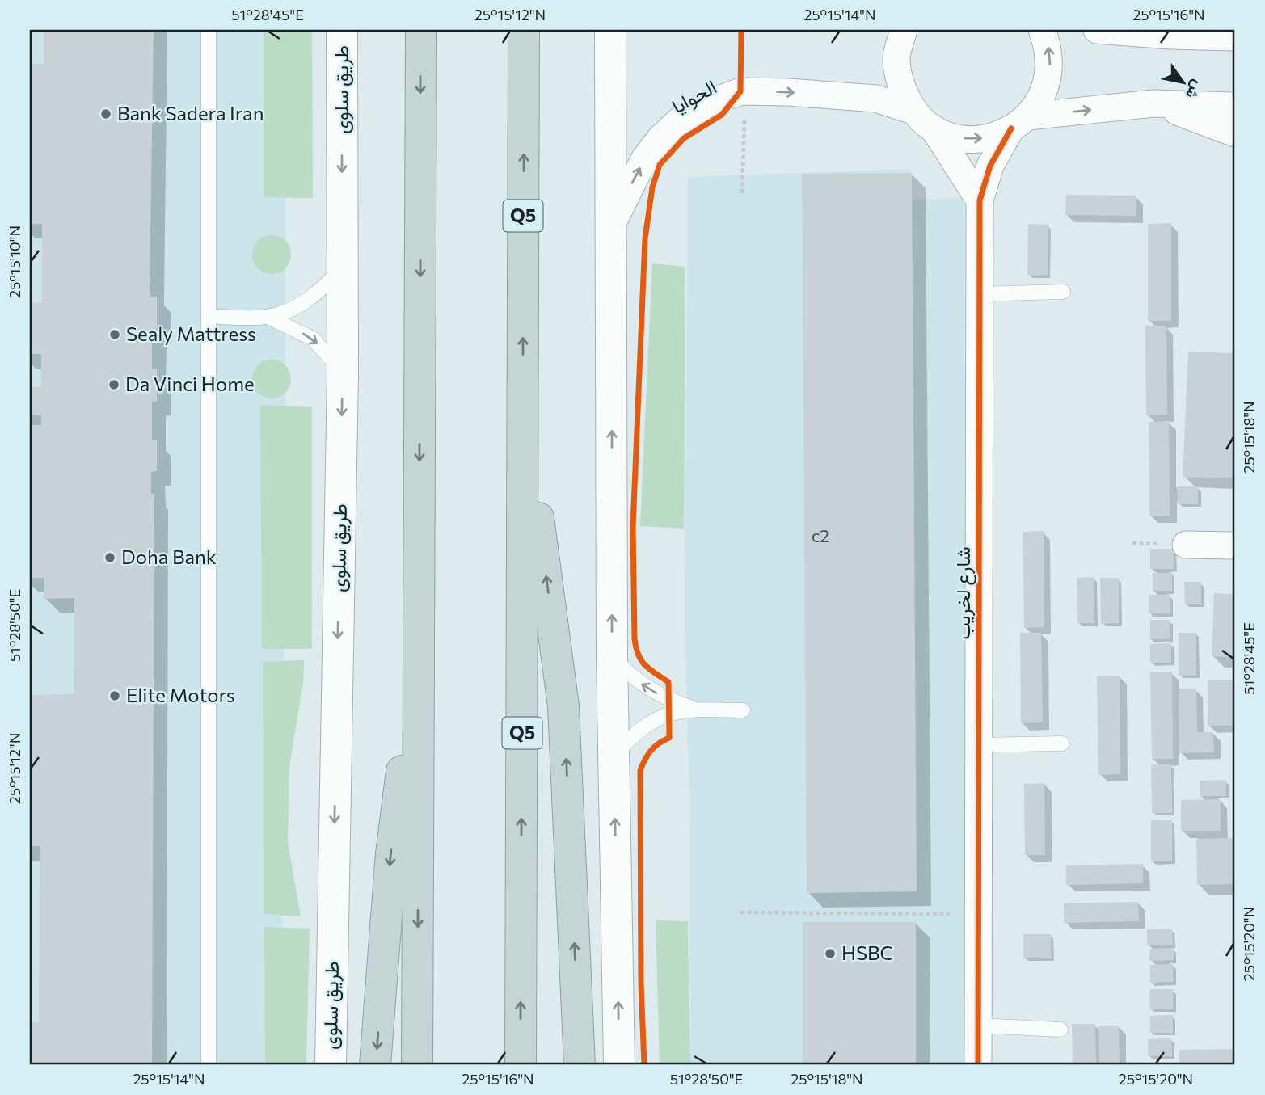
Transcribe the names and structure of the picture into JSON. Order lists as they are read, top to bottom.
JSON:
{
  "streets": {
    "highway": ["Q5"],
    "main road": ["طريق سلوى"],
    "street": ["الحوايا", "شارع لخريب"]
  },
  "one_way": ["الحوايا"],
  "places": [
    "Bank Sadera Iran",
    "Sealy Mattress",
    "Da Vinci Home",
    "Doha Bank",
    "Elite Motors",
    "HSBC"
  ],
  "house_numbers": ["c2"],
  "north": "bottom right",
  "coordinates": [
    "51°28'45\"E",
    "25°15'12\"N",
    "25°15'14\"N",
    "25°15'16\"N",
    "25°15'10\"N",
    "25°15'18\"N",
    "51°28'50\"E",
    "25°15'20\"N"
  ]
}
